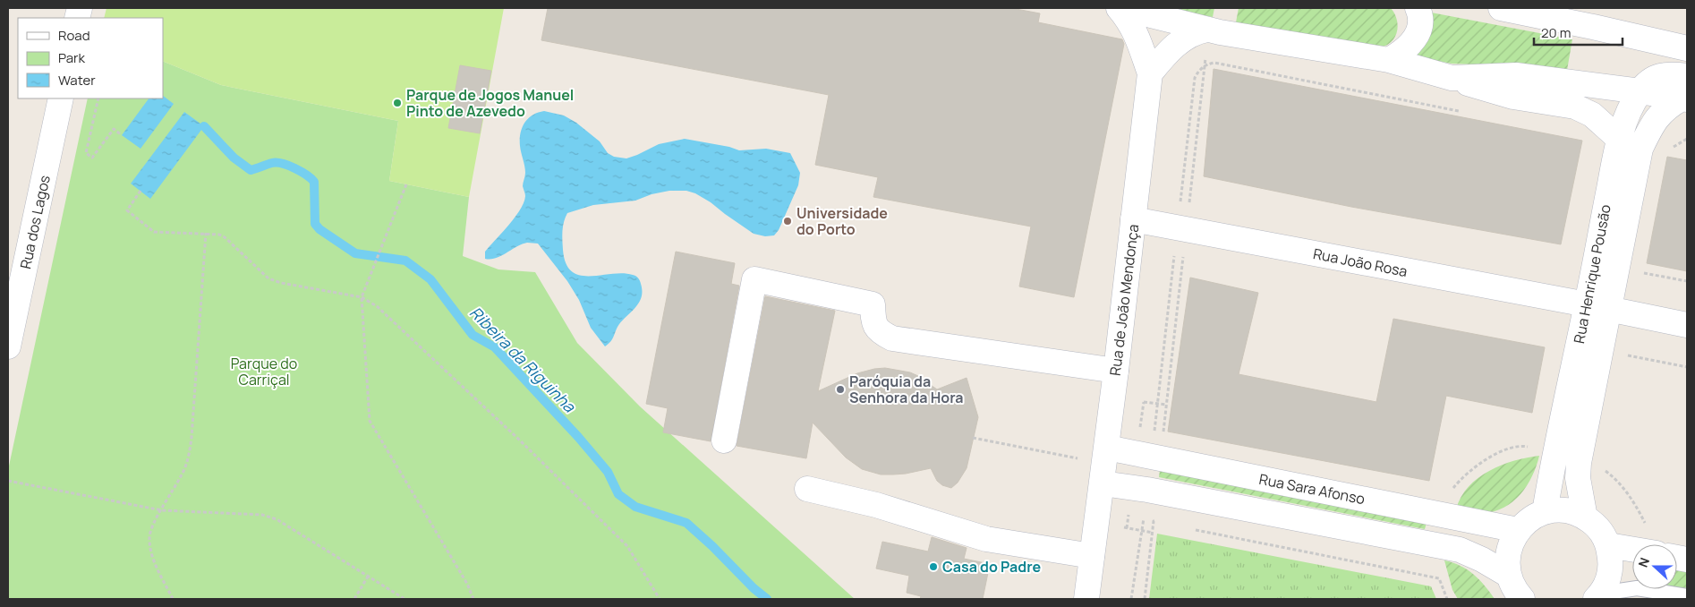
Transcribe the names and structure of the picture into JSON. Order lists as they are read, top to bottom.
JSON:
{
  "streets": {
    "street": [
      "Rua dos Lagos",
      "Rua João Rosa",
      "Rua Henrique Pousão",
      "Rua de João Mendonça",
      "Rua Sara Afonso"
    ]
  },
  "crossings": [
    ["Rua João Rosa", "Rua Henrique Pousão"],
    ["Rua João Rosa", "Rua de João Mendonça"],
    ["Rua de João Mendonça", "Rua Sara Afonso"]
  ],
  "water": ["Ribeira da Riguinha"],
  "parks": ["Parque do Carriçal"],
  "places": [
    "Parque de Jogos Manuel Pinto de Azevedo",
    "Universidade do Porto",
    "Paróquia da Senhora da Hora",
    "Casa do Padre"
  ],
  "legend": ["Road", "Park", "Water"],
  "scale_bar": "20 m",
  "north": "left"
}
